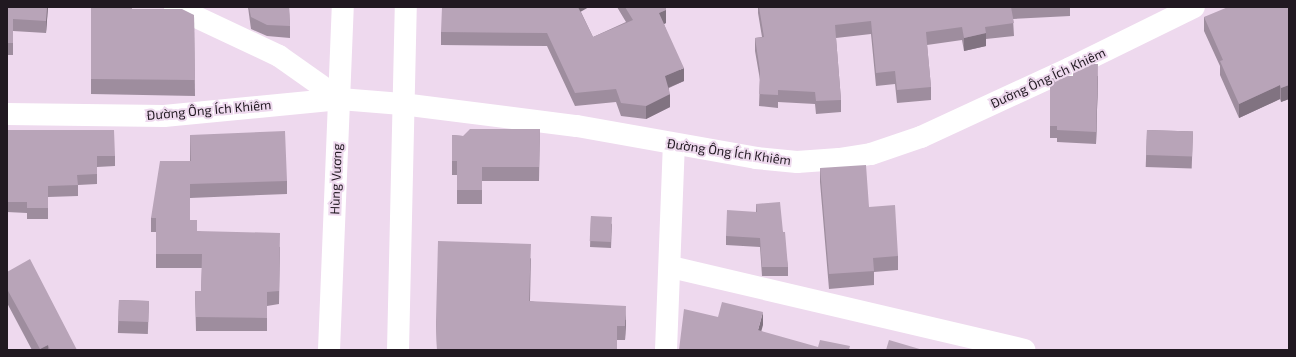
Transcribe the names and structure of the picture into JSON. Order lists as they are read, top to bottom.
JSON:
{
  "streets": {
    "street": ["Đường Ông Ích Khiêm", "Hùng Vương"]
  },
  "crossings": [
    ["Đường Ông Ích Khiêm", "Hùng Vương"]
  ]
}
